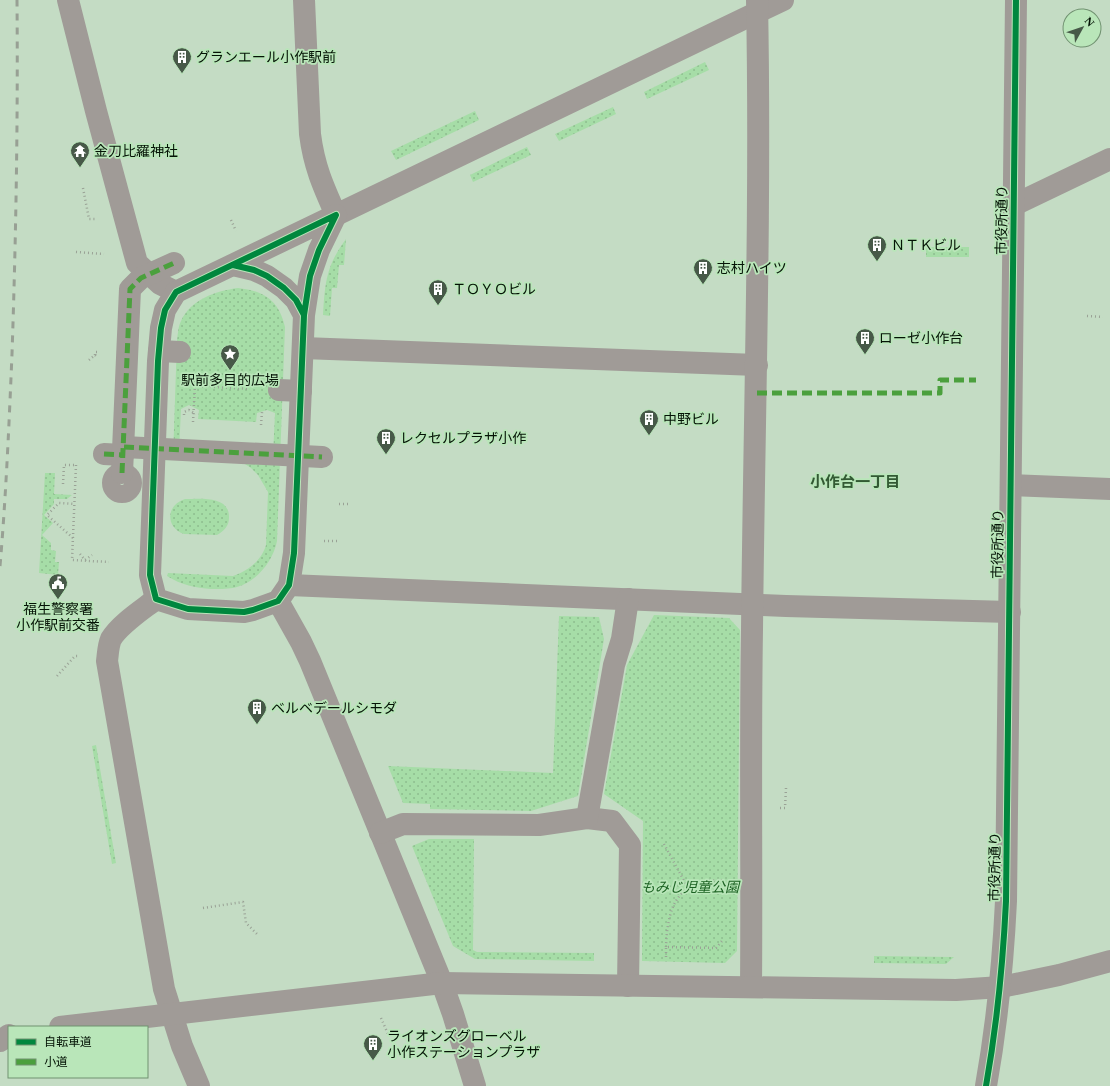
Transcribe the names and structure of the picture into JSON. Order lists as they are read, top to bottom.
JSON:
{
  "streets": {
    "street": ["市役所通り"]
  },
  "districts": ["小作台一丁目"],
  "parks": ["もみじ児童公園"],
  "places": {
    "building": [
      "グランエール小作駅前",
      "ＮＴＫビル",
      "志村ハイツ",
      "ＴＯＹＯビル",
      "ローゼ小作台",
      "中野ビル",
      "レクセルプラザ小作",
      "ベルベデールシモダ",
      "ライオンズグローベル 小作ステーションプラザ"
    ],
    "temple": ["金刀比羅神社"],
    "place": ["駅前多目的広場"],
    "public building": ["福生警察署 小作駅前交番"]
  },
  "legend": ["自転車道", "小道"],
  "north": "top right"
}
